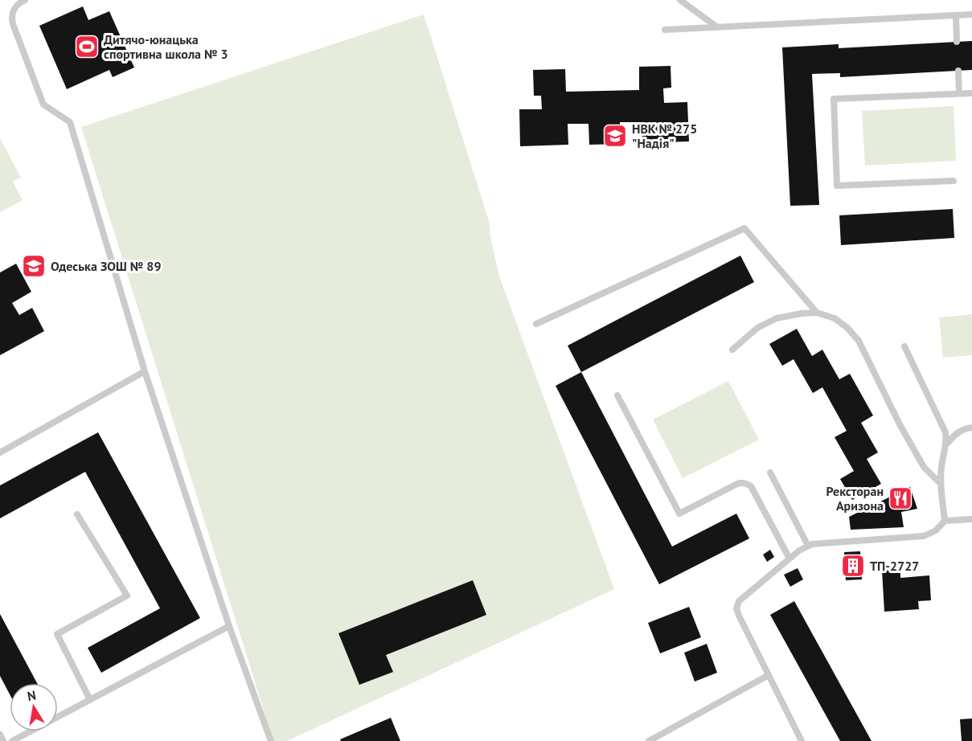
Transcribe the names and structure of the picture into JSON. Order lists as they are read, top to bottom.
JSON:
{
  "places": {
    "sports": ["Дитячо-юнацька спортивна школа № 3"],
    "school or university": ["НВК № 275 \"Надія\"", "Одеська ЗОШ № 89"],
    "restaurant": ["Рексторан Аризона"],
    "building": ["ТП-2727"]
  },
  "north": "top"
}
